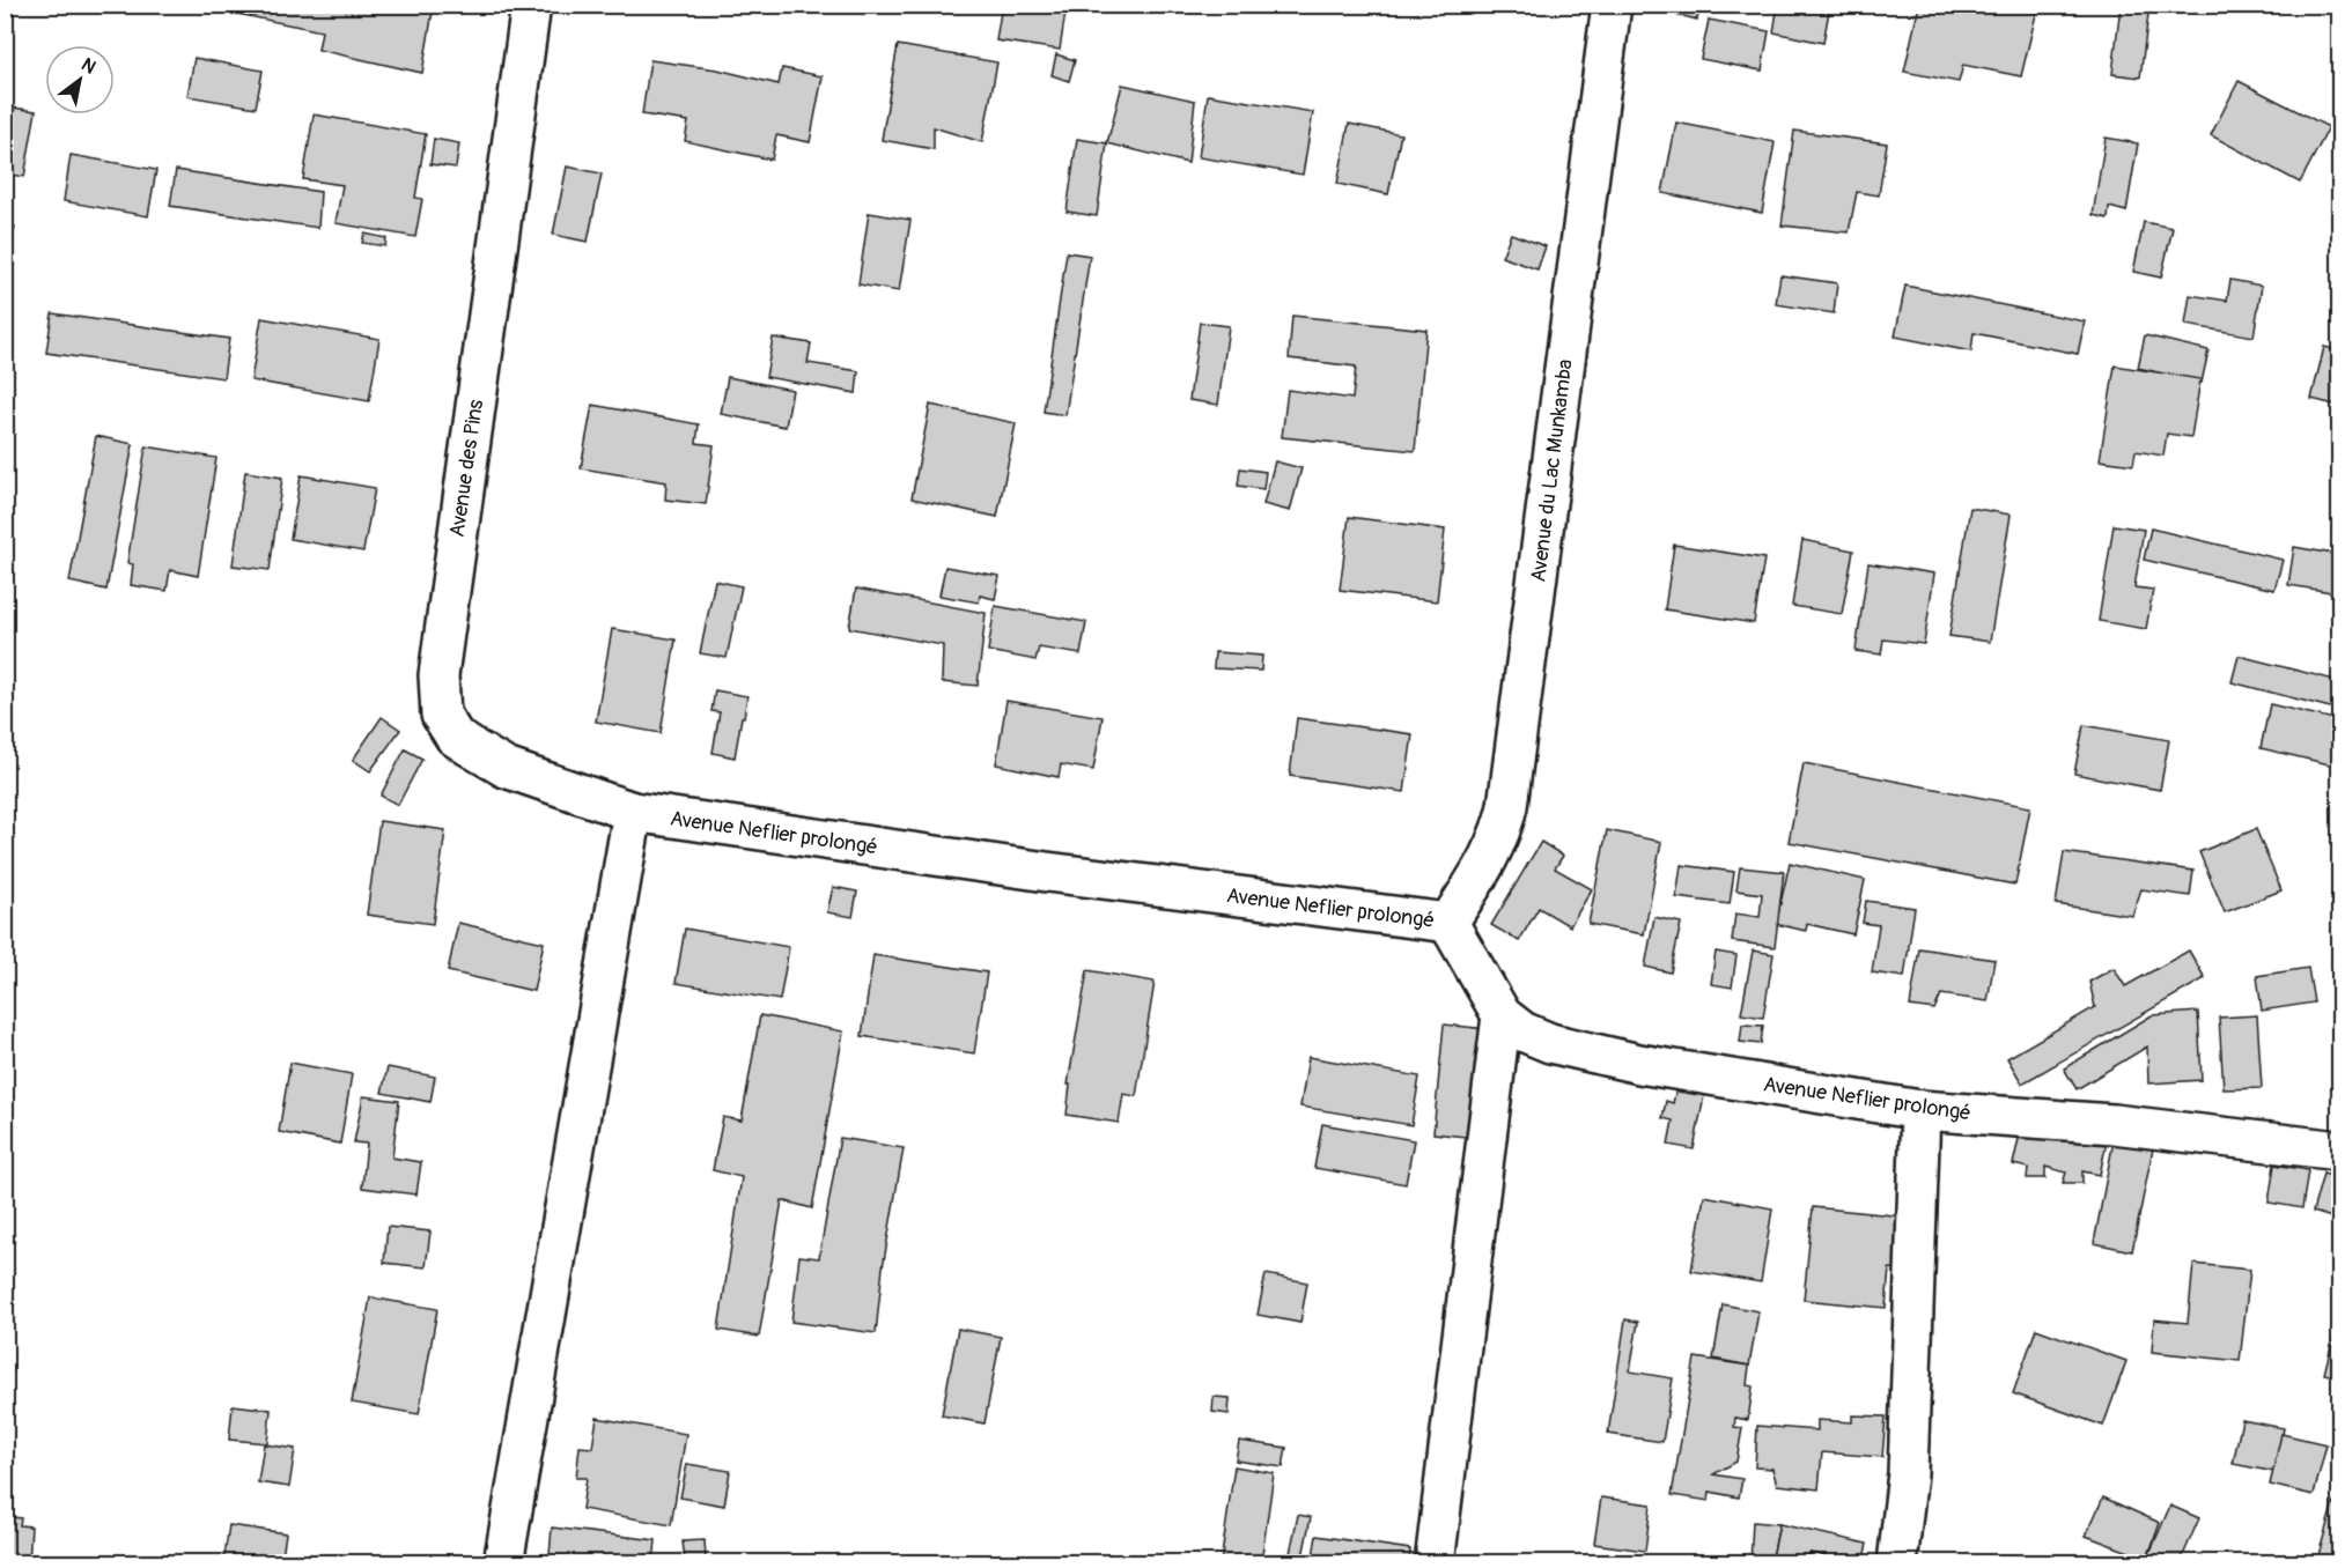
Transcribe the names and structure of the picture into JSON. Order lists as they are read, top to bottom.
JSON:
{
  "streets": {
    "street": ["Avenue des Pins", "Avenue du Lac Munkamba", "Avenue Neflier prolongé"]
  },
  "crossings": [
    ["Avenue des Pins", "Avenue Neflier prolongé"],
    ["Avenue du Lac Munkamba", "Avenue Neflier prolongé"]
  ],
  "north": "top right"
}
